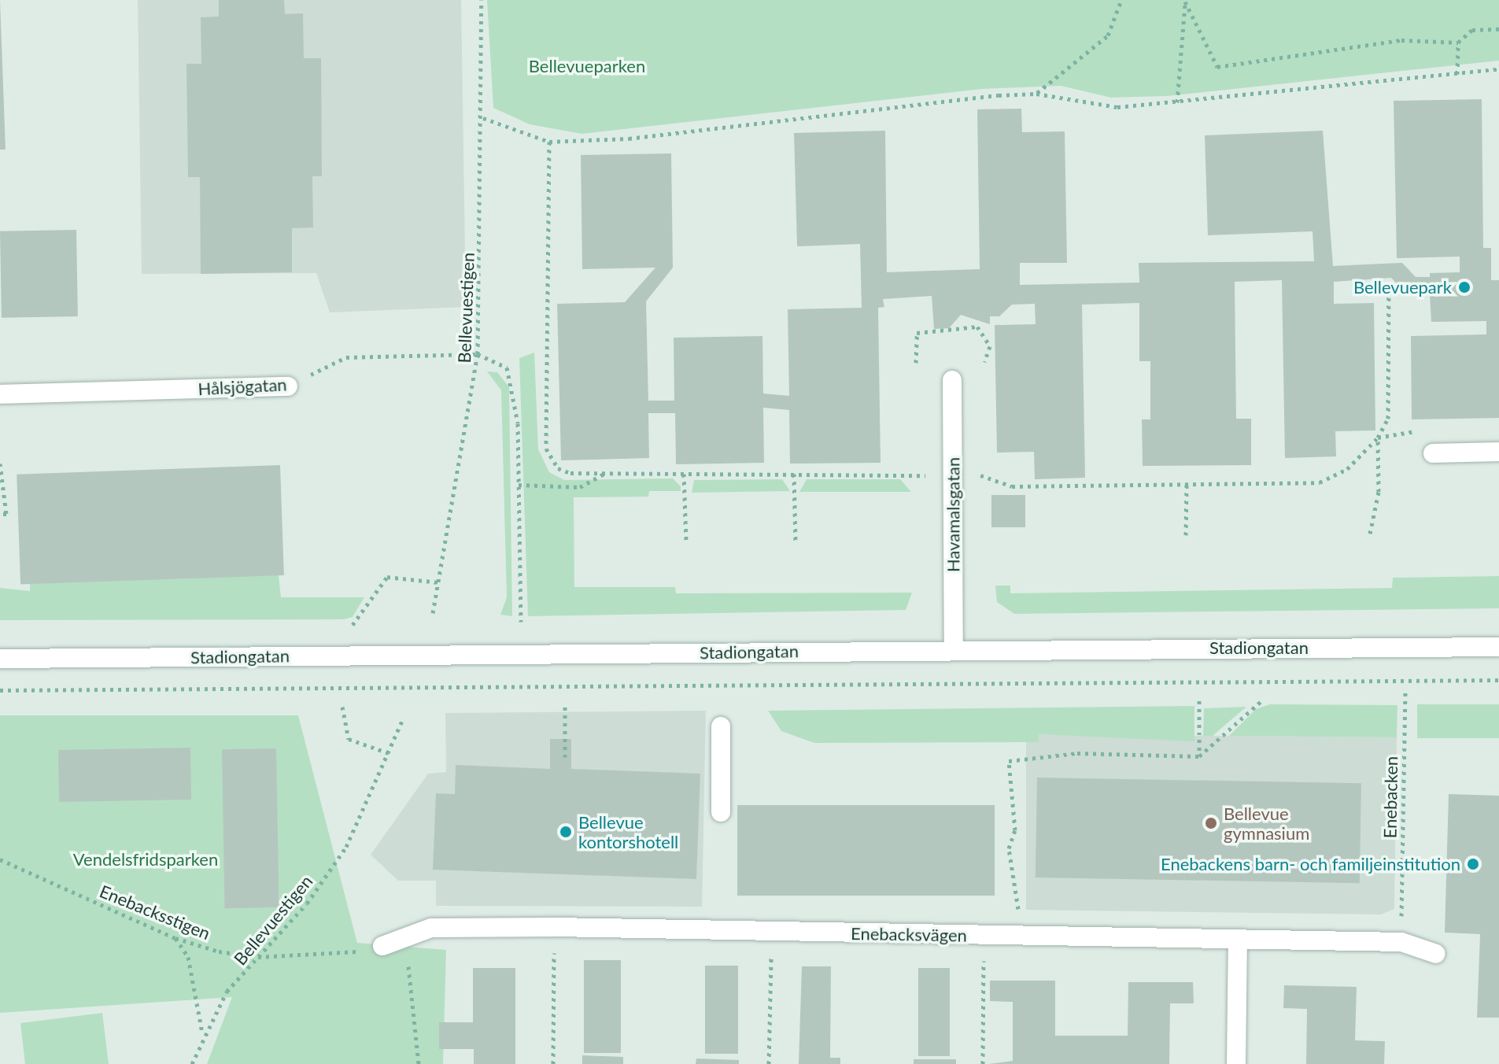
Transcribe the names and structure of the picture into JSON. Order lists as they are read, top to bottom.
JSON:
{
  "streets": {
    "street": [
      "Hålsjögatan",
      "Havamalsgatan",
      "Stadiongatan",
      "Enebacksvägen"
    ],
    "path": ["Bellevuestigen", "Enebacken", "Enebacksstigen"]
  },
  "crossings": [
    ["Bellevuestigen", "Hålsjögatan"],
    ["Bellevuestigen", "Enebacksstigen"],
    ["Havamalsgatan", "Stadiongatan"],
    ["Enebacken", "Enebacksvägen"],
    ["Enebacksstigen", "Enebacksvägen"]
  ],
  "parks": ["Bellevueparken", "Vendelsfridsparken"],
  "places": [
    "Bellevuepark",
    "Bellevue gymnasium",
    "Bellevue kontorshotell",
    "Enebackens barn- och familjeinstitution"
  ]
}
